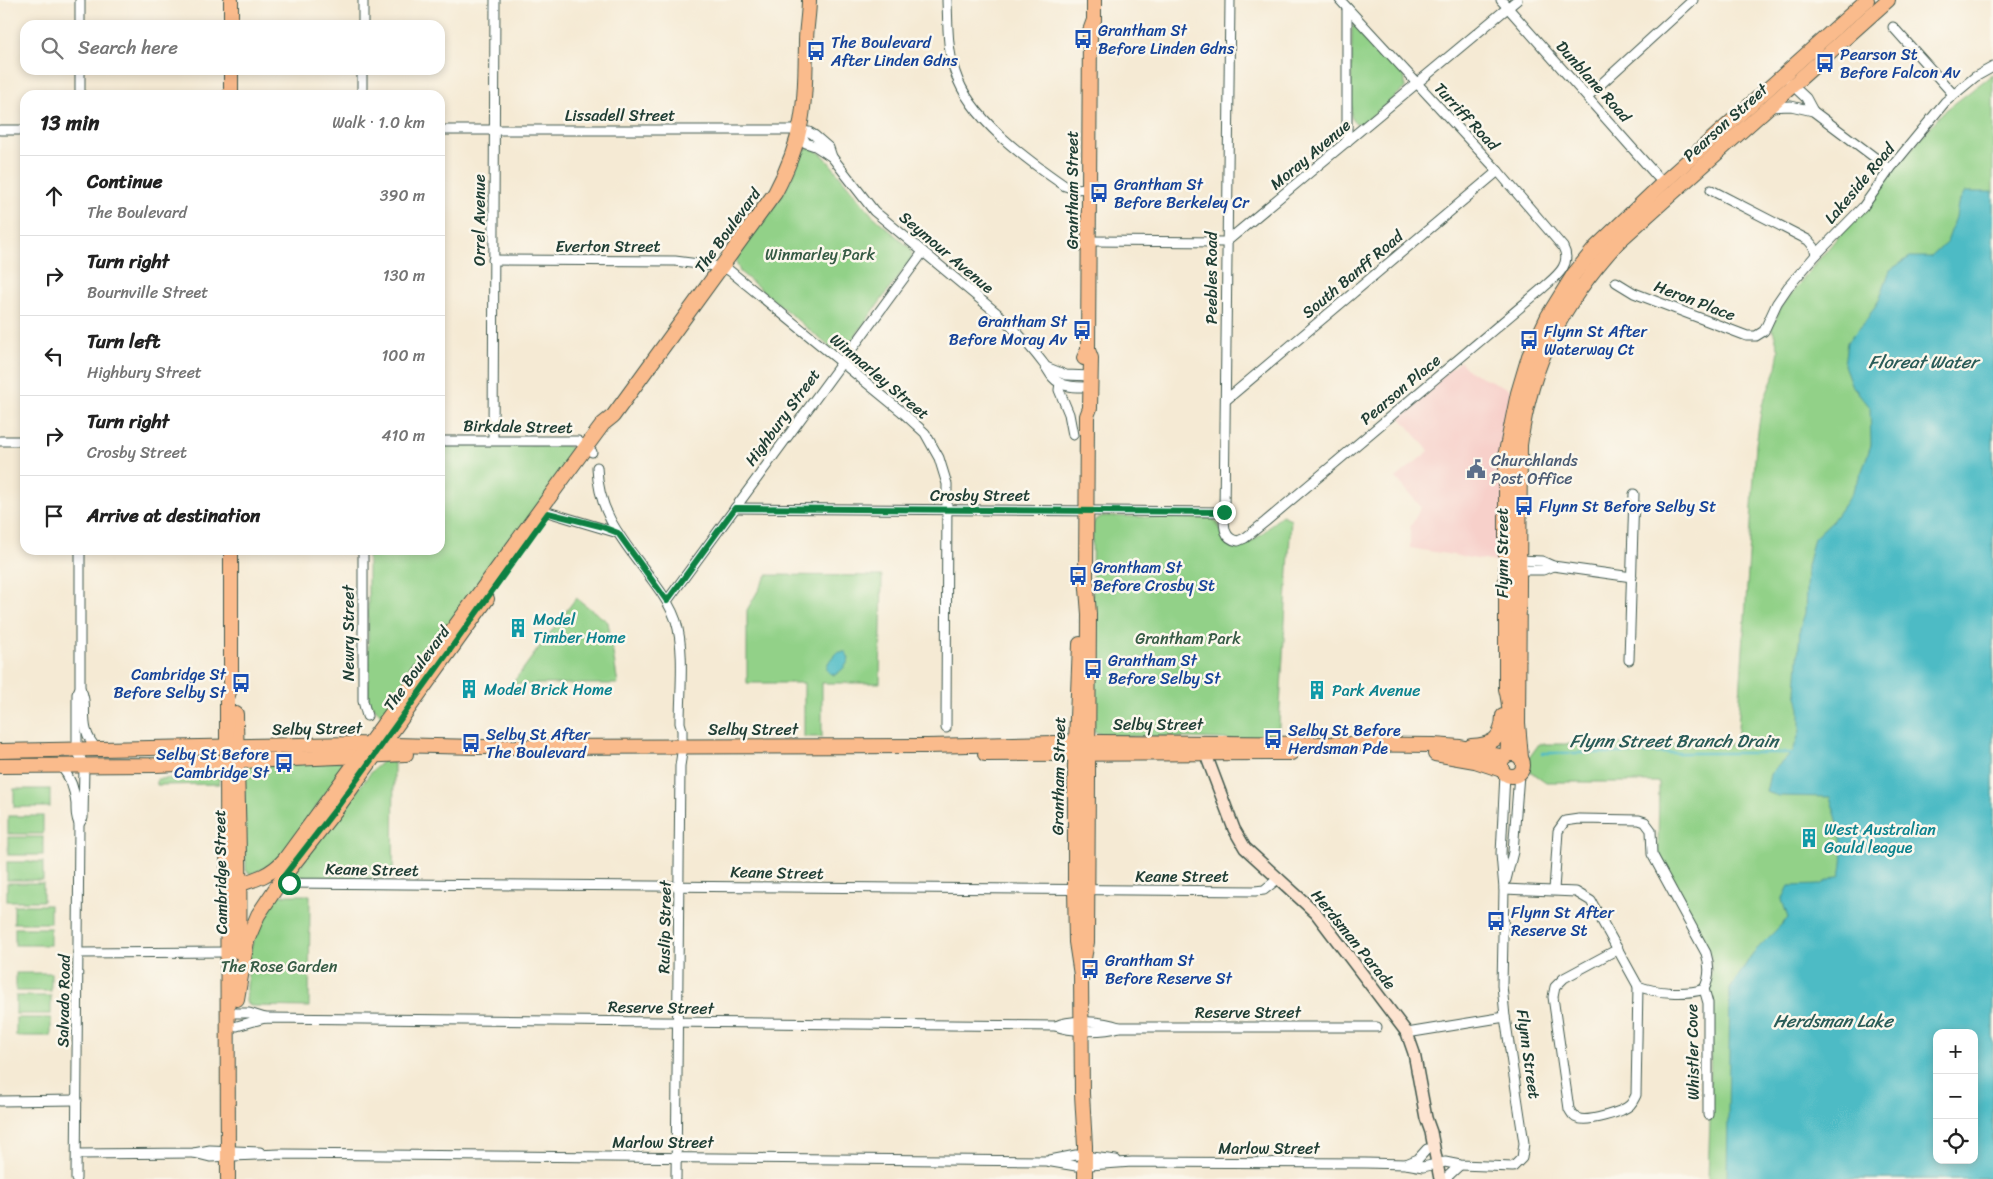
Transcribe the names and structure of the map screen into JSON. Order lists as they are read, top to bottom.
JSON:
{
  "streets": {
    "main road": [
      "Pearson Street",
      "Grantham Street",
      "The Boulevard",
      "Flynn Street",
      "Selby Street",
      "Cambridge Street",
      "Herdsman Parade"
    ],
    "street": [
      "Dunblane Road",
      "Lissadell Street",
      "Turriff Road",
      "Moray Avenue",
      "Lakeside Road",
      "Orrel Avenue",
      "Everton Street",
      "Seymour Avenue",
      "South Banff Road",
      "Peebles Road",
      "Heron Place",
      "Winmarley Street",
      "Pearson Place",
      "Highbury Street",
      "Birkdale Street",
      "Crosby Street",
      "Newry Street",
      "Keane Street",
      "Ruslip Street",
      "Salvado Road",
      "Reserve Street",
      "Whistler Cove",
      "Marlow Street"
    ]
  },
  "crossings": [
    ["Dunblane Road", "Pearson Street"],
    ["Dunblane Road", "Moray Avenue"],
    ["Lissadell Street", "Orrel Avenue"],
    ["Lissadell Street", "The Boulevard"],
    ["Lissadell Street", "Seymour Avenue"],
    ["Turriff Road", "Moray Avenue"],
    ["Turriff Road", "South Banff Road"],
    ["Turriff Road", "Pearson Place"],
    ["Pearson Street", "Flynn Street"],
    ["Moray Avenue", "Peebles Road"],
    ["Lakeside Road", "Heron Place"],
    ["Grantham Street", "Seymour Avenue"],
    ["Grantham Street", "Crosby Street"],
    ["Grantham Street", "Selby Street"],
    ["Grantham Street", "Keane Street"],
    ["Grantham Street", "Reserve Street"],
    ["Grantham Street", "Marlow Street"],
    ["Orrel Avenue", "Everton Street"],
    ["Orrel Avenue", "Birkdale Street"],
    ["The Boulevard", "Everton Street"],
    ["The Boulevard", "Seymour Avenue"],
    ["The Boulevard", "Winmarley Street"],
    ["The Boulevard", "Birkdale Street"],
    ["The Boulevard", "Selby Street"],
    ["The Boulevard", "Keane Street"],
    ["The Boulevard", "Cambridge Street"],
    ["The Boulevard", "Reserve Street"],
    ["Everton Street", "Winmarley Street"],
    ["Seymour Avenue", "Highbury Street"],
    ["South Banff Road", "Peebles Road"],
    ["Peebles Road", "Pearson Place"],
    ["Peebles Road", "Crosby Street"],
    ["Winmarley Street", "Highbury Street"],
    ["Winmarley Street", "Crosby Street"],
    ["Highbury Street", "Crosby Street"],
    ["Highbury Street", "Ruslip Street"],
    ["Flynn Street", "Selby Street"],
    ["Flynn Street", "Herdsman Parade"],
    ["Flynn Street", "Marlow Street"],
    ["Selby Street", "Cambridge Street"],
    ["Selby Street", "Ruslip Street"],
    ["Selby Street", "Herdsman Parade"],
    ["Selby Street", "Salvado Road"],
    ["Keane Street", "Ruslip Street"],
    ["Keane Street", "Herdsman Parade"],
    ["Cambridge Street", "Reserve Street"],
    ["Cambridge Street", "Marlow Street"],
    ["Ruslip Street", "Reserve Street"],
    ["Ruslip Street", "Marlow Street"],
    ["Herdsman Parade", "Marlow Street"],
    ["Salvado Road", "Marlow Street"]
  ],
  "water": ["Floreat Water", "Flynn Street Branch Drain", "Herdsman Lake"],
  "parks": ["Winmarley Park", "Grantham Park", "The Rose Garden"],
  "places": {
    "bus stop": [
      "Grantham St Before Linden Gdns",
      "The Boulevard After Linden Gdns",
      "Pearson St Before Falcon Av",
      "Grantham St Before Berkeley Cr",
      "Grantham St Before Moray Av",
      "Flynn St After Waterway Ct",
      "Flynn St Before Selby St",
      "Grantham St Before Crosby St",
      "Grantham St Before Selby St",
      "Cambridge St Before Selby St",
      "Selby St Before Herdsman Pde",
      "Selby St After The Boulevard",
      "Selby St Before Cambridge St",
      "Flynn St After Reserve St",
      "Grantham St Before Reserve St"
    ],
    "public building": ["Churchlands Post Office"],
    "building": [
      "Model Timber Home",
      "Model Brick Home",
      "Park Avenue",
      "West Australian Gould league"
    ]
  },
  "page": {
    "search": "Search here",
    "heading": ["13 min", "Walk · 1.0 km"],
    "list": [
      ["Continue", "The Boulevard", "390 m"],
      ["Turn right", "Bournville Street", "130 m"],
      ["Turn left", "Highbury Street", "100 m"],
      ["Turn right", "Crosby Street", "410 m"],
      "Arrive at destination"
    ],
    "map_buttons": ["+", "−"]
  }
}
